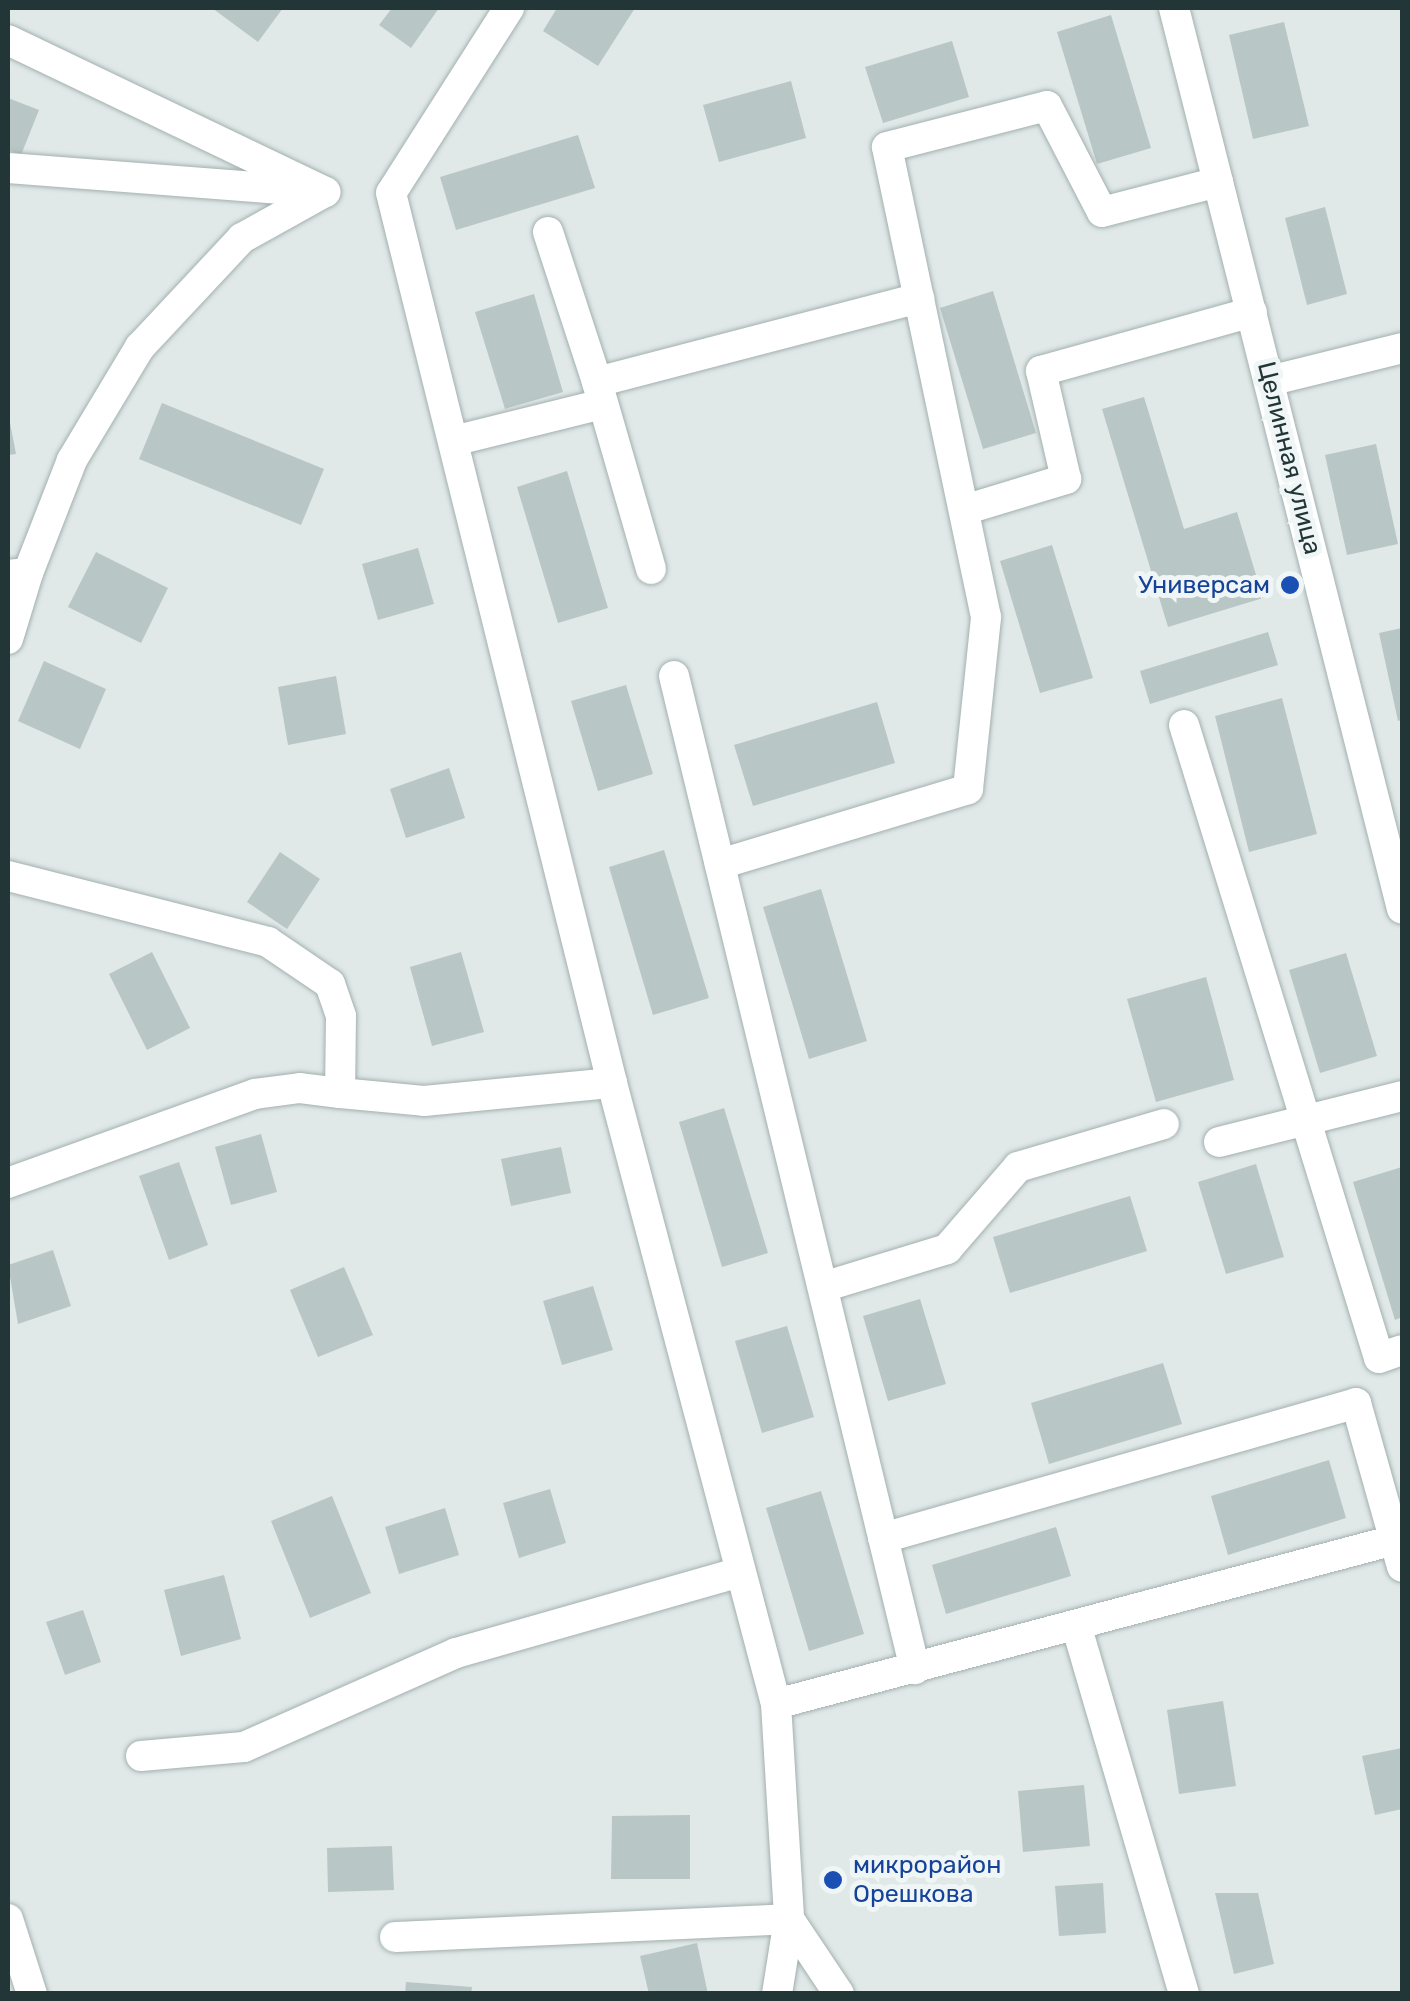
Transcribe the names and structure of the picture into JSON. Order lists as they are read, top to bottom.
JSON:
{
  "streets": {
    "street": ["Целинная улица"]
  },
  "places": ["Универсам", "микрорайон Орешкова"]
}
